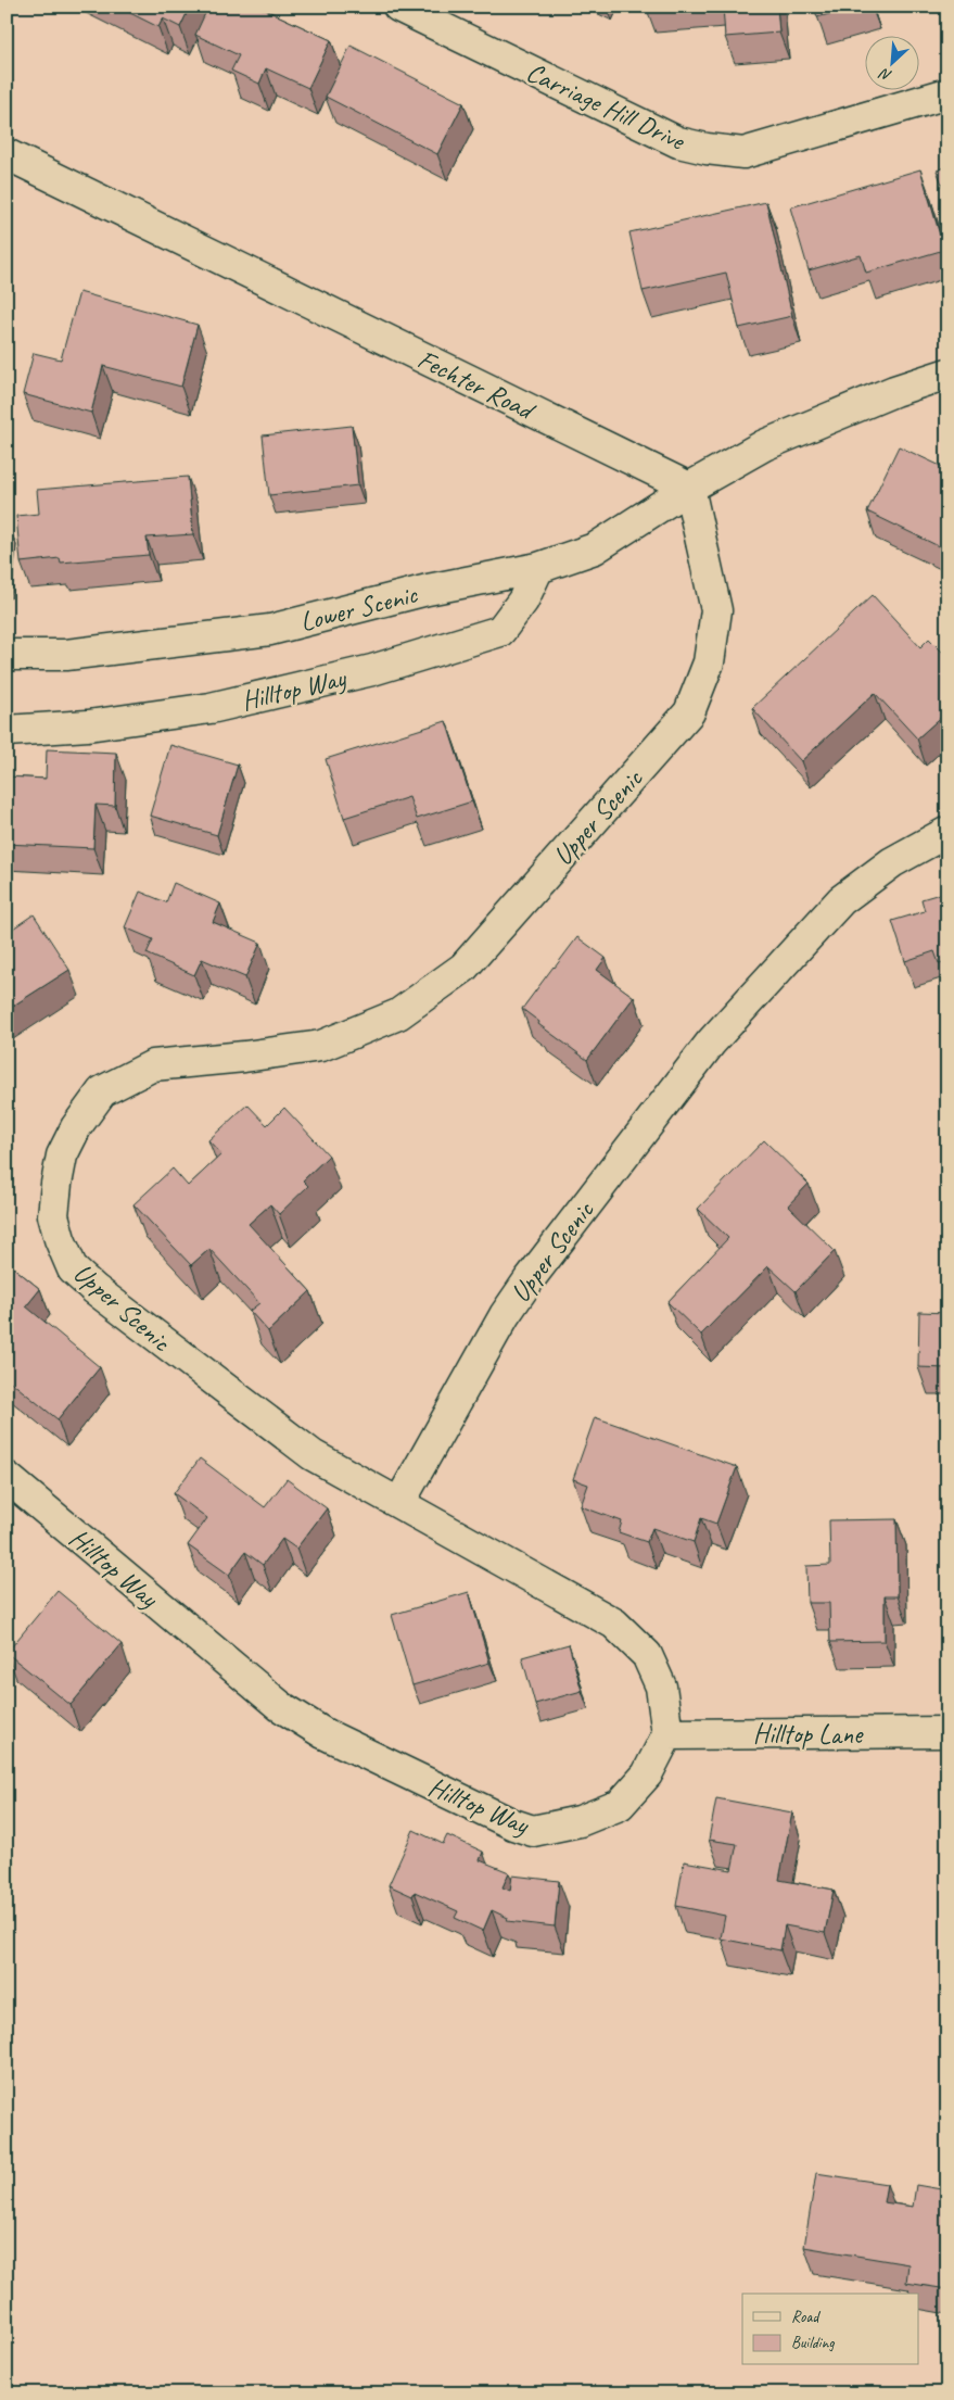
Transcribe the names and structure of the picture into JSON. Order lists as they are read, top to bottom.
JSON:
{
  "streets": {
    "street": [
      "Carriage Hill Drive",
      "Fechter Road",
      "Lower Scenic",
      "Hilltop Way",
      "Upper Scenic",
      "Hilltop Lane"
    ]
  },
  "crossings": [
    ["Fechter Road", "Lower Scenic"],
    ["Fechter Road", "Upper Scenic"],
    ["Lower Scenic", "Hilltop Way"],
    ["Lower Scenic", "Upper Scenic"],
    ["Hilltop Way", "Hilltop Lane"]
  ],
  "legend": ["Road", "Building"],
  "north": "bottom left"
}
